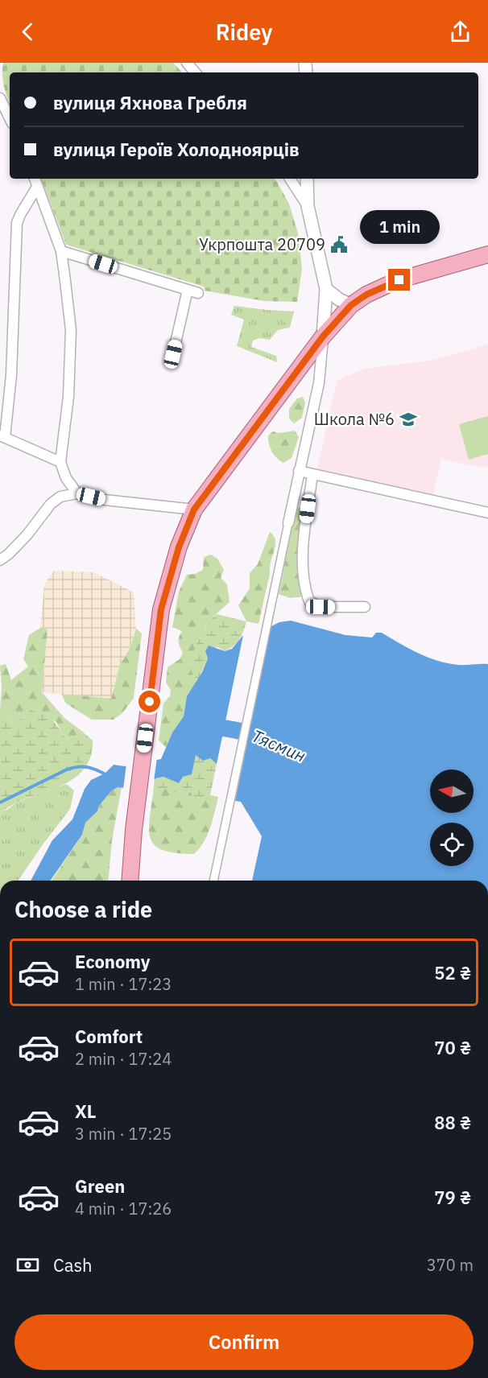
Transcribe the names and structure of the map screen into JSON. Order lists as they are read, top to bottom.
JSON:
{
  "water": ["Тясмин"],
  "places": {
    "public building": ["Укрпошта 20709"],
    "school or university": ["Школа №6"]
  },
  "north": "left",
  "page": {
    "header": "Ridey",
    "banner": ["вулиця Яхнова Гребля", "вулиця Героїв Холодноярців"],
    "bubble": "1 min",
    "heading": "Choose a ride",
    "list": [
      {
        "name": "Economy",
        "note": "1 min · 17:23",
        "value": "52 ₴"
      },
      {
        "name": "Comfort",
        "note": "2 min · 17:24",
        "value": "70 ₴"
      },
      {
        "name": "XL",
        "note": "3 min · 17:25",
        "value": "88 ₴"
      },
      {
        "name": "Green",
        "note": "4 min · 17:26",
        "value": "79 ₴"
      }
    ],
    "pay": ["Cash", "370 m"],
    "buttons": "Confirm"
  }
}
